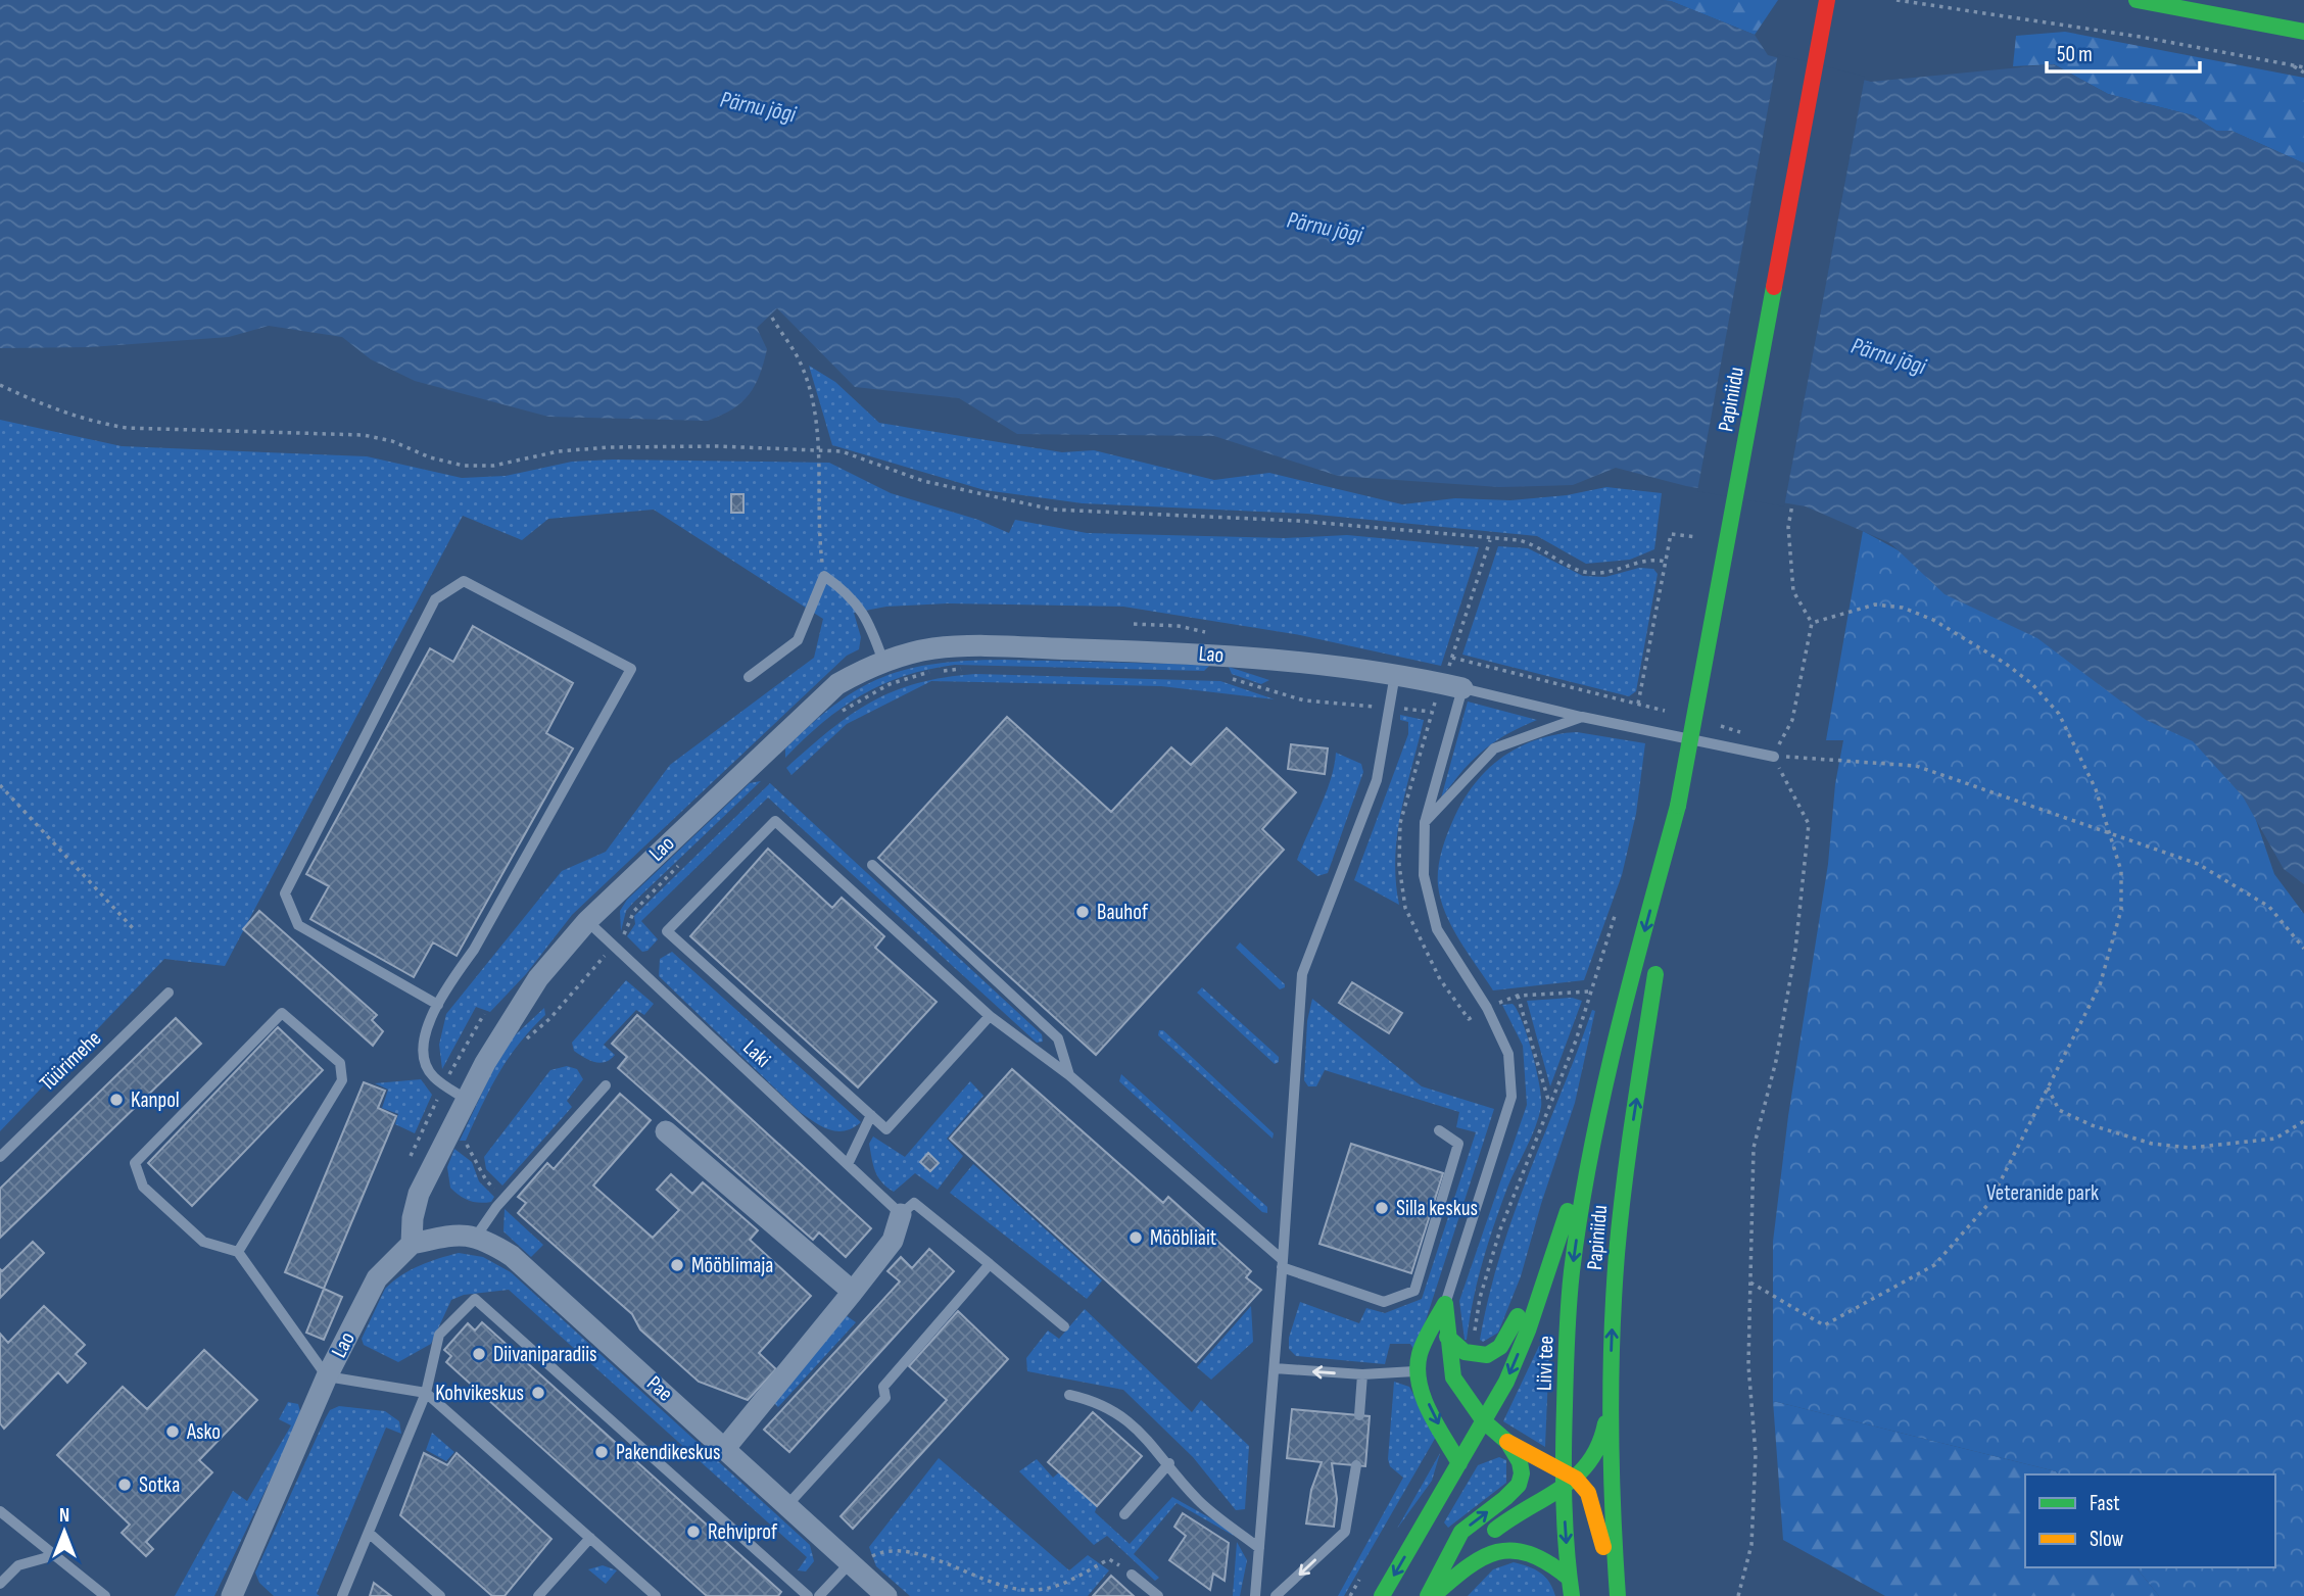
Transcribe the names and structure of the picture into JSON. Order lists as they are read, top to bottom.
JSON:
{
  "streets": {
    "main road": ["Papiniidu", "Liivi tee"],
    "street": ["Lao", "Pae"],
    "lane": ["Laki", "Tüürimehe"]
  },
  "crossings": [
    ["Papiniidu", "Liivi tee"],
    ["Lao", "Laki"]
  ],
  "water": ["Pärnu jõgi"],
  "parks": ["Veteranide park"],
  "places": [
    "Bauhof",
    "Kanpol",
    "Silla keskus",
    "Mööbliait",
    "Mööblimaja",
    "Diivaniparadiis",
    "Kohvikeskus",
    "Asko",
    "Pakendikeskus",
    "Sotka",
    "Rehviprof"
  ],
  "legend": ["Fast", "Slow"],
  "scale_bar": "50 m",
  "north": "top"
}
